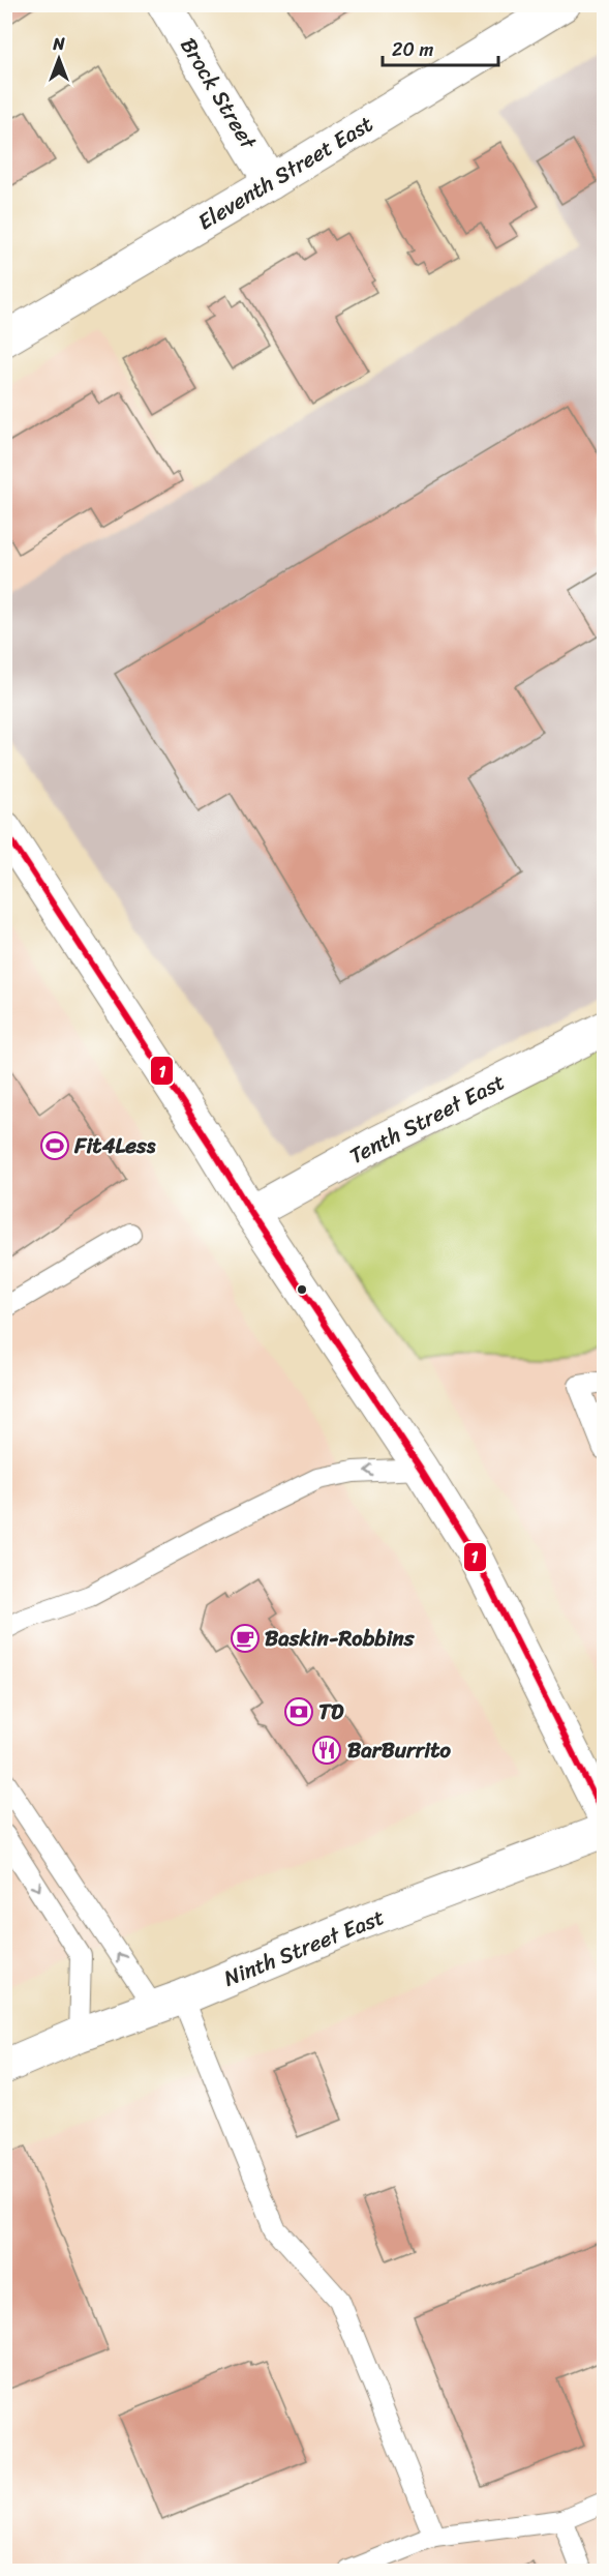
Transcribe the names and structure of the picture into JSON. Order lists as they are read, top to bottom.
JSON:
{
  "streets": {
    "street": [
      "Brock Street",
      "Eleventh Street East",
      "Tenth Street East",
      "Ninth Street East"
    ]
  },
  "crossings": [
    ["Brock Street", "Eleventh Street East"]
  ],
  "places": {
    "sports": ["Fit4Less"],
    "cafe": ["Baskin-Robbins"],
    "bank": ["TD"],
    "restaurant": ["BarBurrito"]
  },
  "lines": ["transit line 1"],
  "scale_bar": "20 m",
  "north": "top"
}
